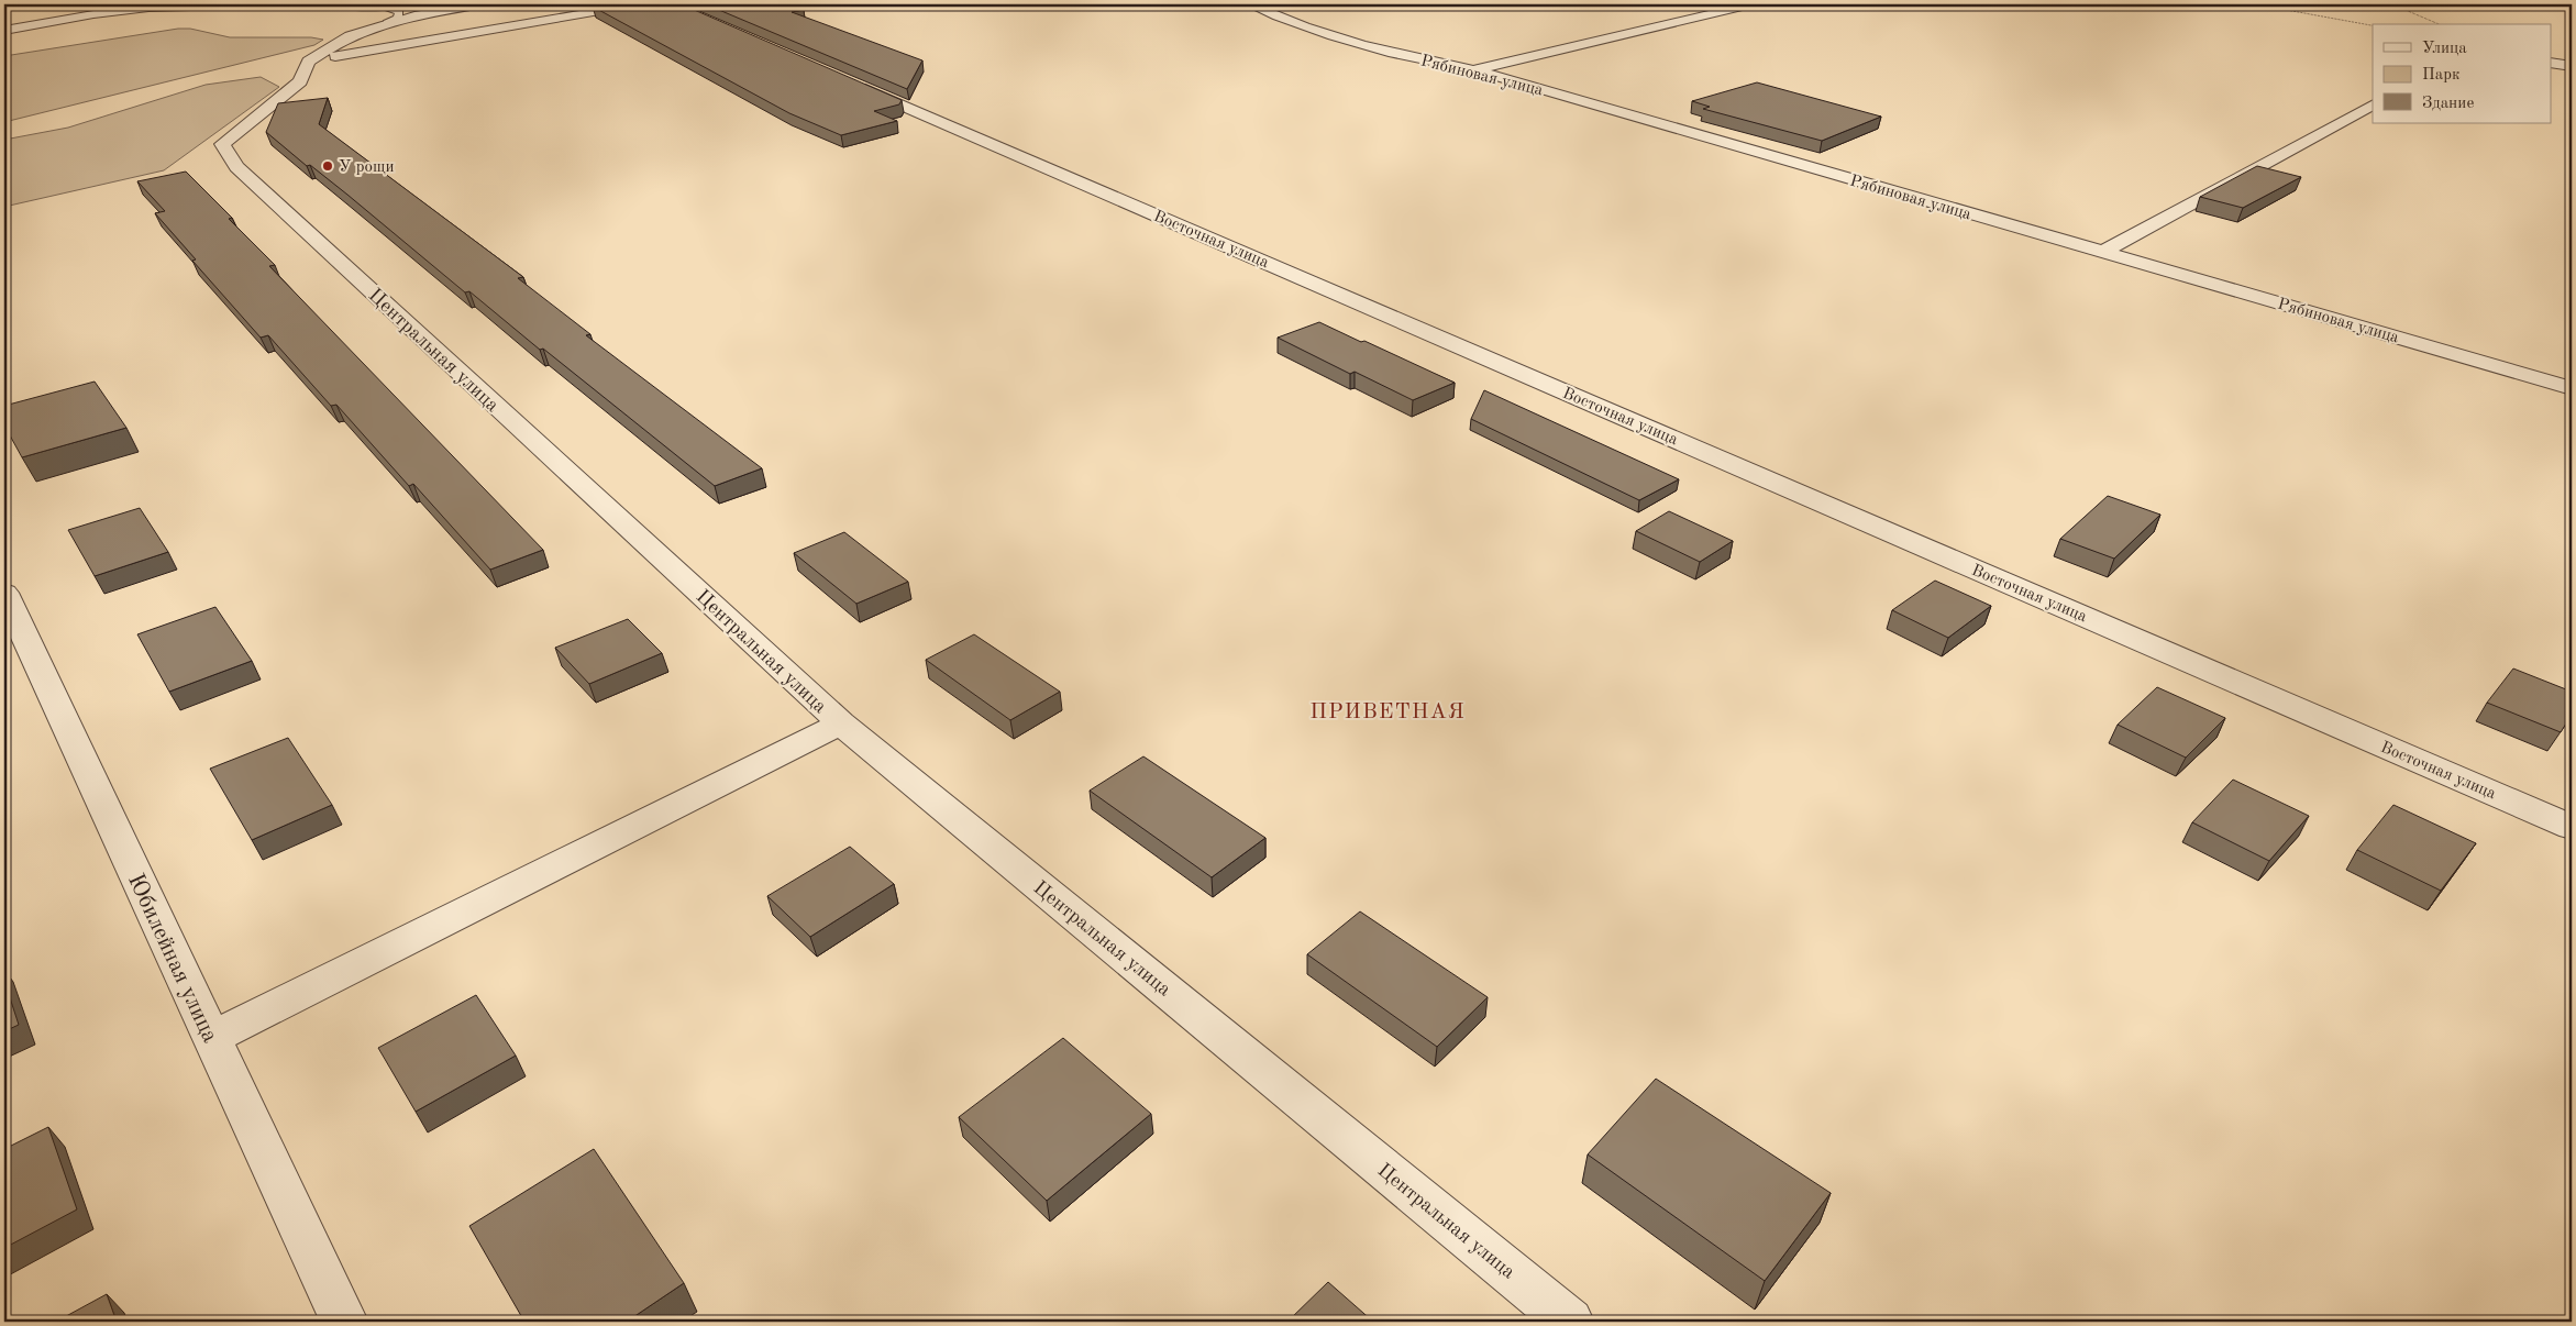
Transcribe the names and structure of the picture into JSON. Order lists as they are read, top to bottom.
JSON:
{
  "streets": {
    "street": [
      "Рябиновая улица",
      "Восточная улица",
      "Центральная улица",
      "Юбилейная улица"
    ]
  },
  "districts": ["ПРИВЕТНАЯ"],
  "places": ["У рощи"],
  "legend": ["Улица", "Парк", "Здание"]
}
